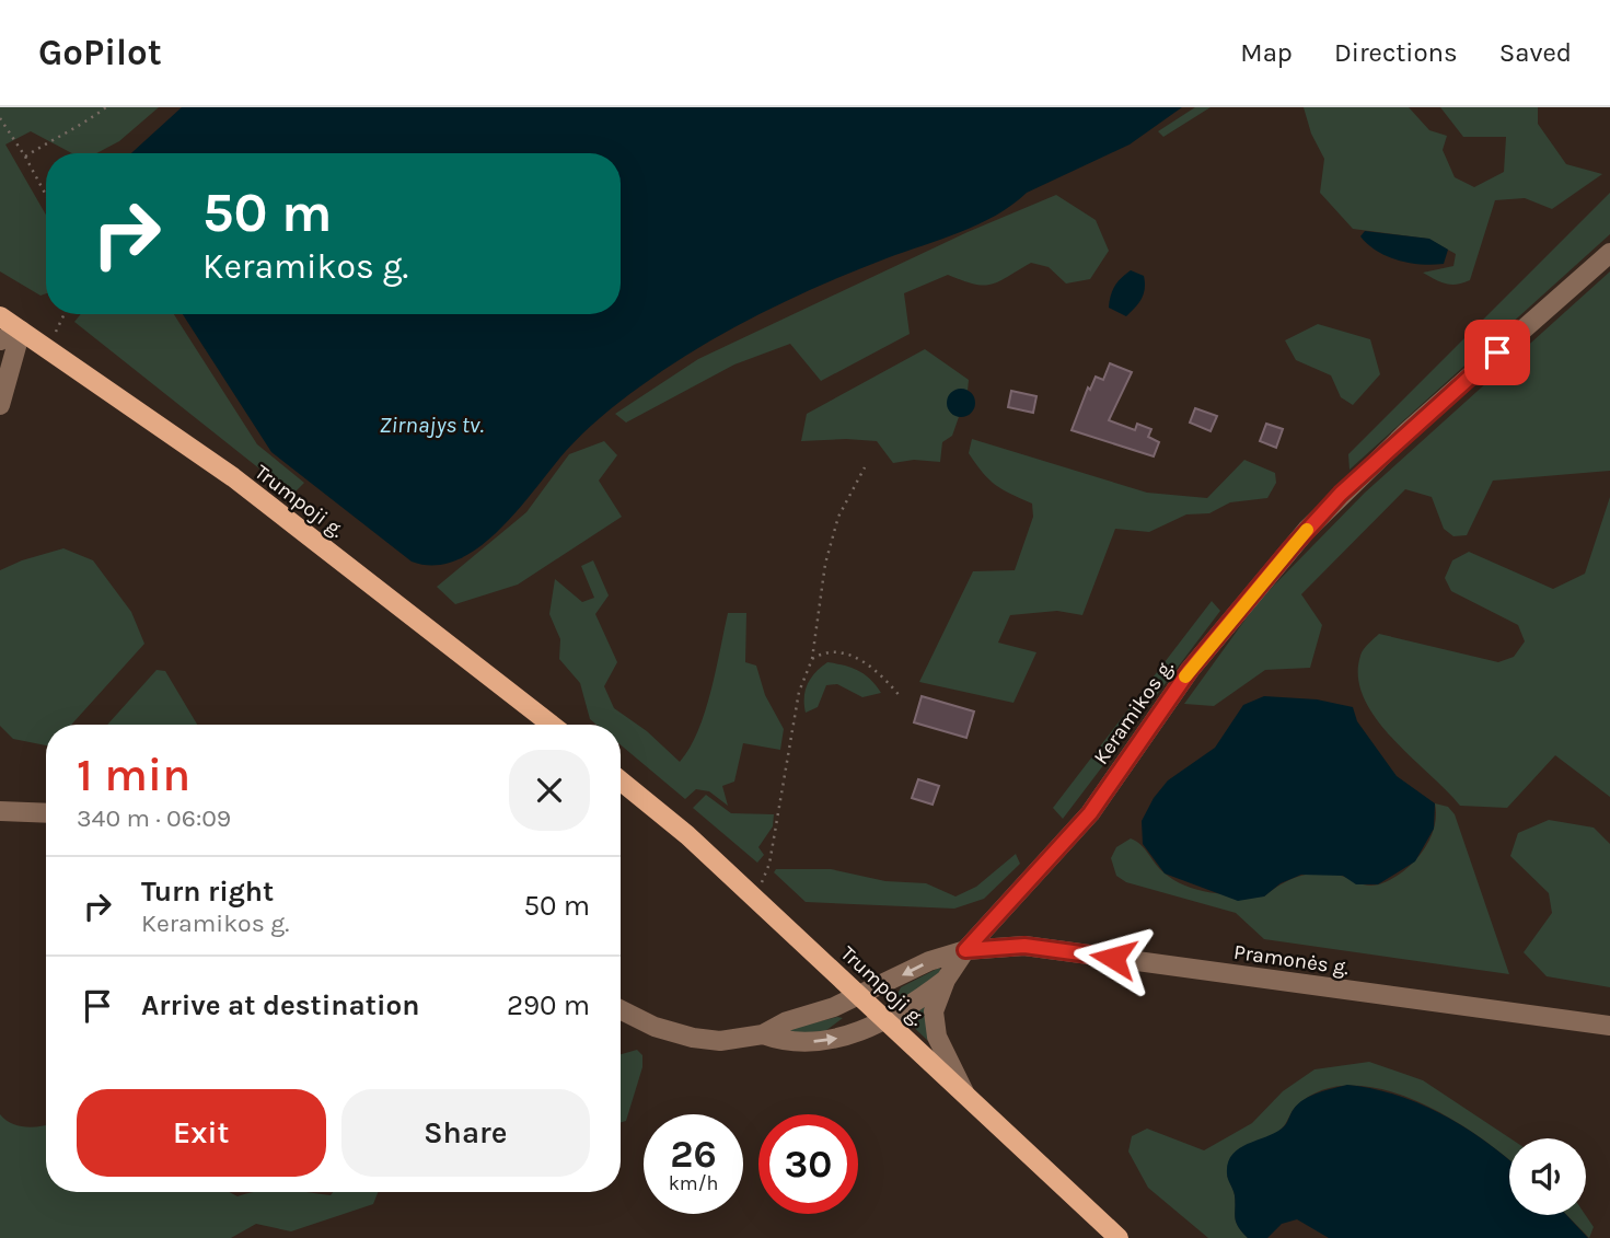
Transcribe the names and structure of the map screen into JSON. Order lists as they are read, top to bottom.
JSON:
{
  "streets": {
    "main road": ["Trumpoji g."],
    "street": ["Keramikos g.", "Pramonės g."]
  },
  "crossings": [
    ["Trumpoji g.", "Pramonės g."],
    ["Keramikos g.", "Pramonės g."]
  ],
  "water": ["Zirnajys tv."],
  "page": {
    "header": "GoPilot",
    "nav": ["Map", "Directions", "Saved"],
    "turn": ["50 m", "Keramikos g."],
    "heading": ["1 min", "340 m · 06:09"],
    "list": [
      {
        "name": "Turn right",
        "note": "Keramikos g.",
        "value": "50 m"
      },
      {
        "name": "Arrive at destination",
        "value": "290 m"
      }
    ],
    "buttons": ["Exit", "Share"],
    "speed": "26 km/h",
    "limit": "30"
  }
}
